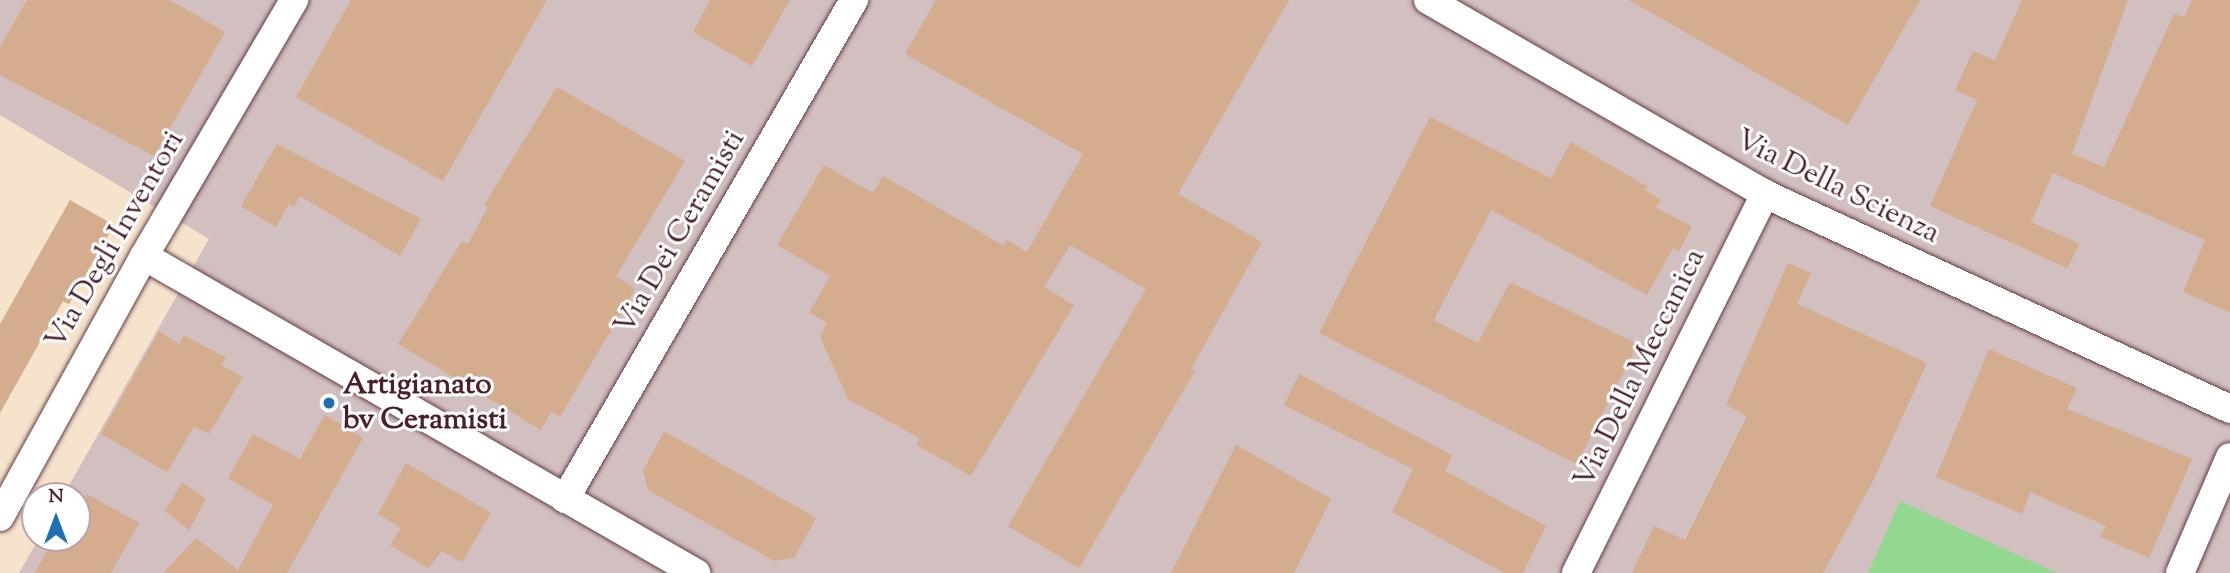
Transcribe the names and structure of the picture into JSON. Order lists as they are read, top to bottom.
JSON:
{
  "streets": {
    "street": [
      "Via Della Scienza",
      "Via Dei Ceramisti",
      "Via Degli Inventori",
      "Via Della Meccanica"
    ]
  },
  "crossings": [
    ["Via Della Scienza", "Via Della Meccanica"]
  ],
  "places": ["Artigianato bv Ceramisti"],
  "north": "top"
}
